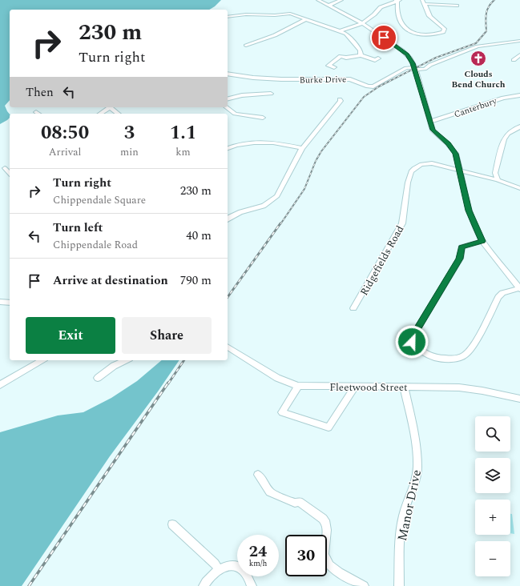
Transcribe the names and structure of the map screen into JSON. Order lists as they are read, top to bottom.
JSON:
{
  "streets": {
    "street": [
      "Burke Drive",
      "Canterbury",
      "Ridgefields Road",
      "Fleetwood Street",
      "Manor Drive"
    ]
  },
  "crossings": [
    ["Fleetwood Street", "Manor Drive"]
  ],
  "places": {
    "church": ["Clouds Bend Church"]
  },
  "page": {
    "turn": ["230 m", "Turn right"],
    "then": "Then",
    "eta": [
      "08:50",
      "Arrival",
      "3",
      "min",
      "1.1",
      "km"
    ],
    "list": [
      {
        "name": "Turn right",
        "note": "Chippendale Square",
        "value": "230 m"
      },
      {
        "name": "Turn left",
        "note": "Chippendale Road",
        "value": "40 m"
      },
      {
        "name": "Arrive at destination",
        "value": "790 m"
      }
    ],
    "buttons": ["Exit", "Share"],
    "map_buttons": ["+", "−"],
    "speed": "24 km/h",
    "limit": "30"
  }
}
